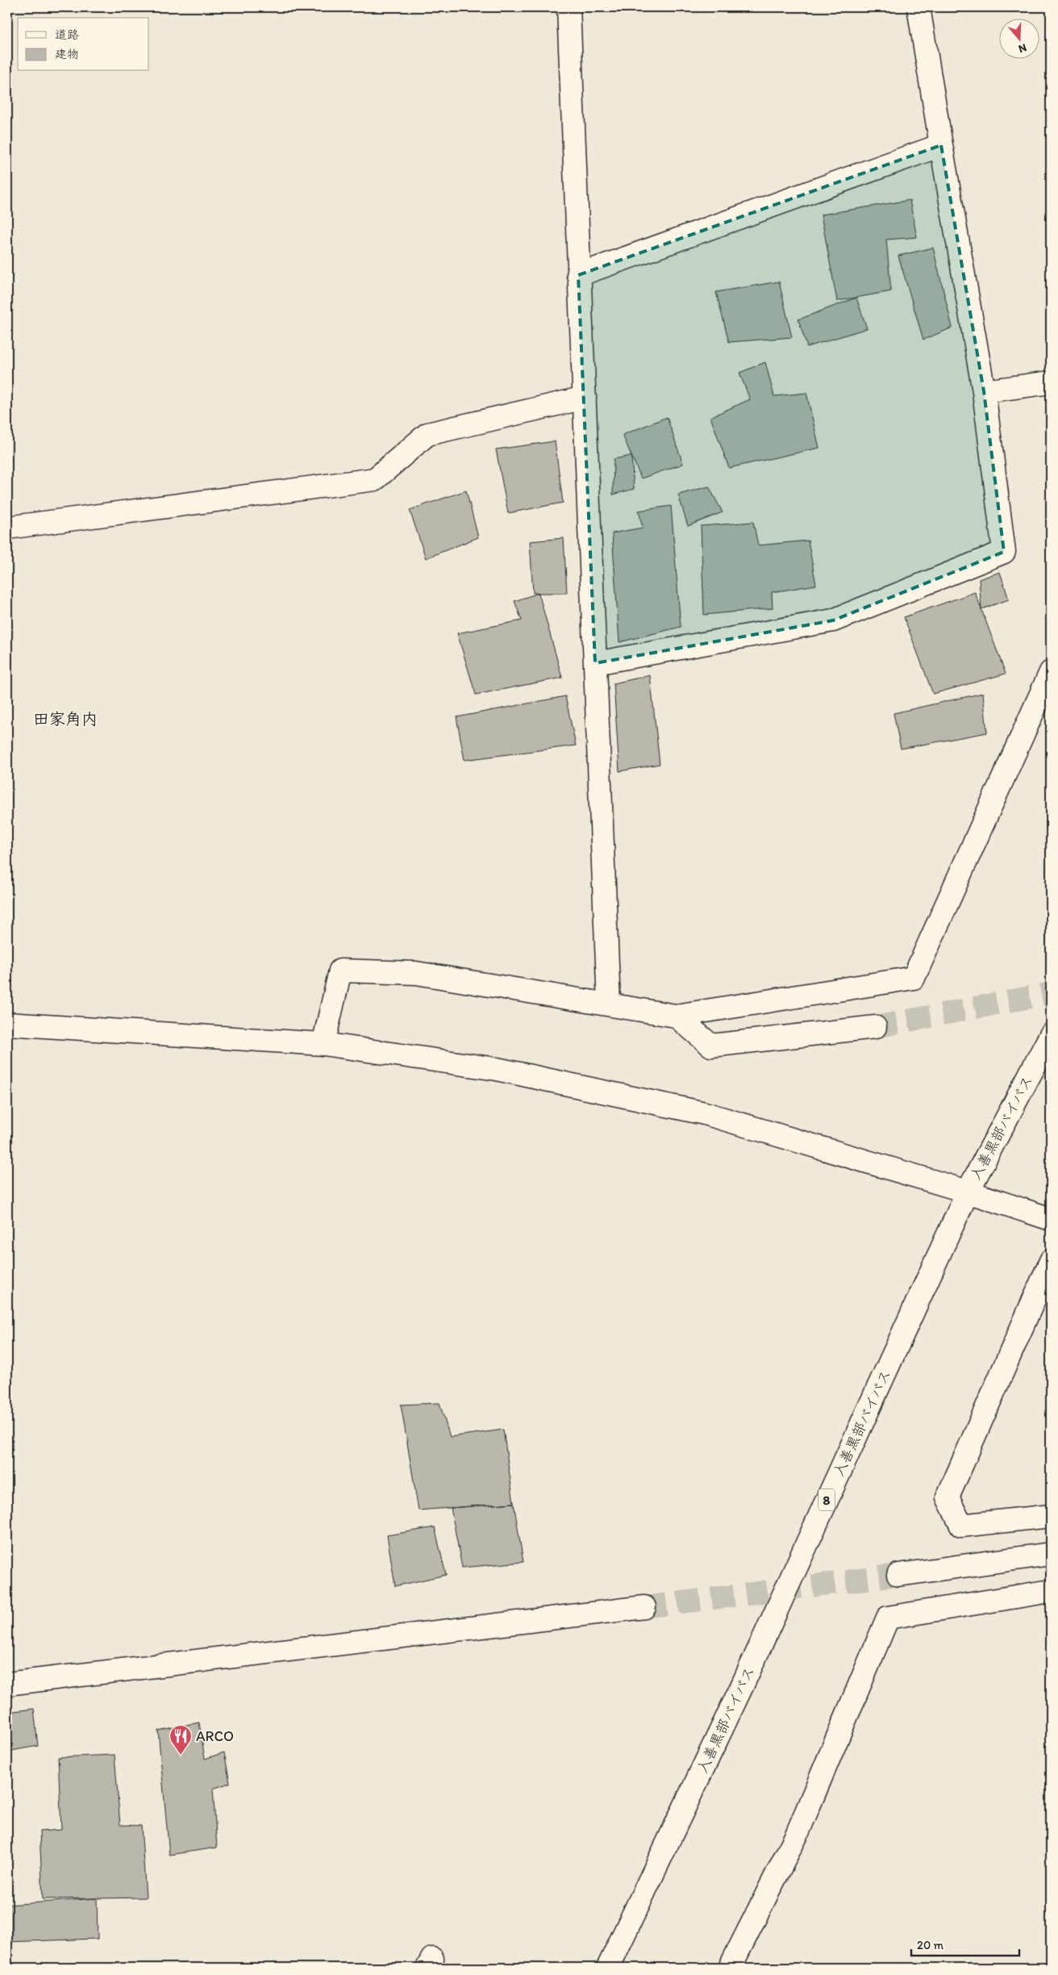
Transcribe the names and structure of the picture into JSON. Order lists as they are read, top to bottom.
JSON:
{
  "streets": {
    "main road": ["入善黒部バイパス", "8"]
  },
  "districts": ["田家角内"],
  "places": {
    "restaurant": ["ARCO"]
  },
  "legend": ["道路", "建物"],
  "scale_bar": "20 m",
  "north": "bottom"
}
